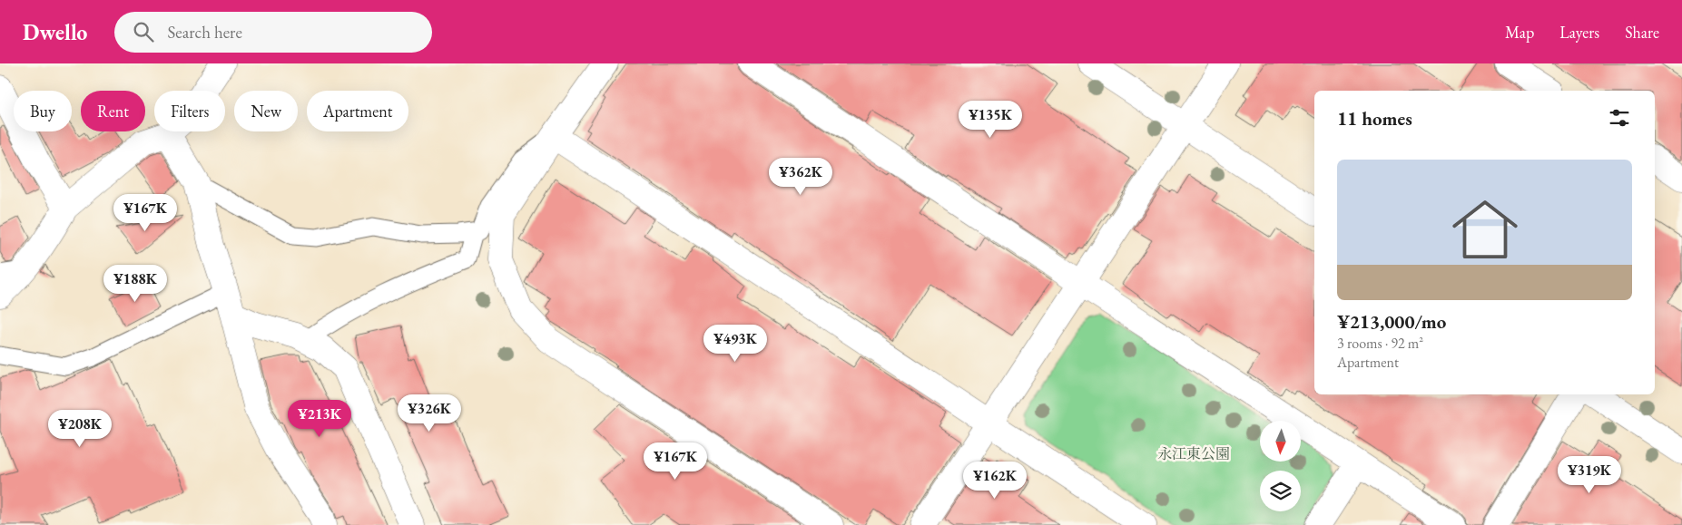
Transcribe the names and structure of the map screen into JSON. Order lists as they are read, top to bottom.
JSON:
{
  "parks": ["永江東公園"],
  "north": "bottom",
  "page": {
    "header": "Dwello",
    "search": "Search here",
    "nav": ["Map", "Layers", "Share"],
    "chip": [
      "Buy",
      "Rent",
      "Filters",
      "New",
      "Apartment"
    ],
    "heading": "11 homes",
    "price": [
      "¥135K",
      "¥362K",
      "¥167K",
      "¥188K",
      "¥493K",
      "¥326K",
      "¥213K",
      "¥208K",
      "¥167K",
      "¥319K",
      "¥162K"
    ],
    "list": [
      {
        "name": "¥213,000/mo",
        "note": "3 rooms · 92 m² · Apartment"
      }
    ]
  }
}
